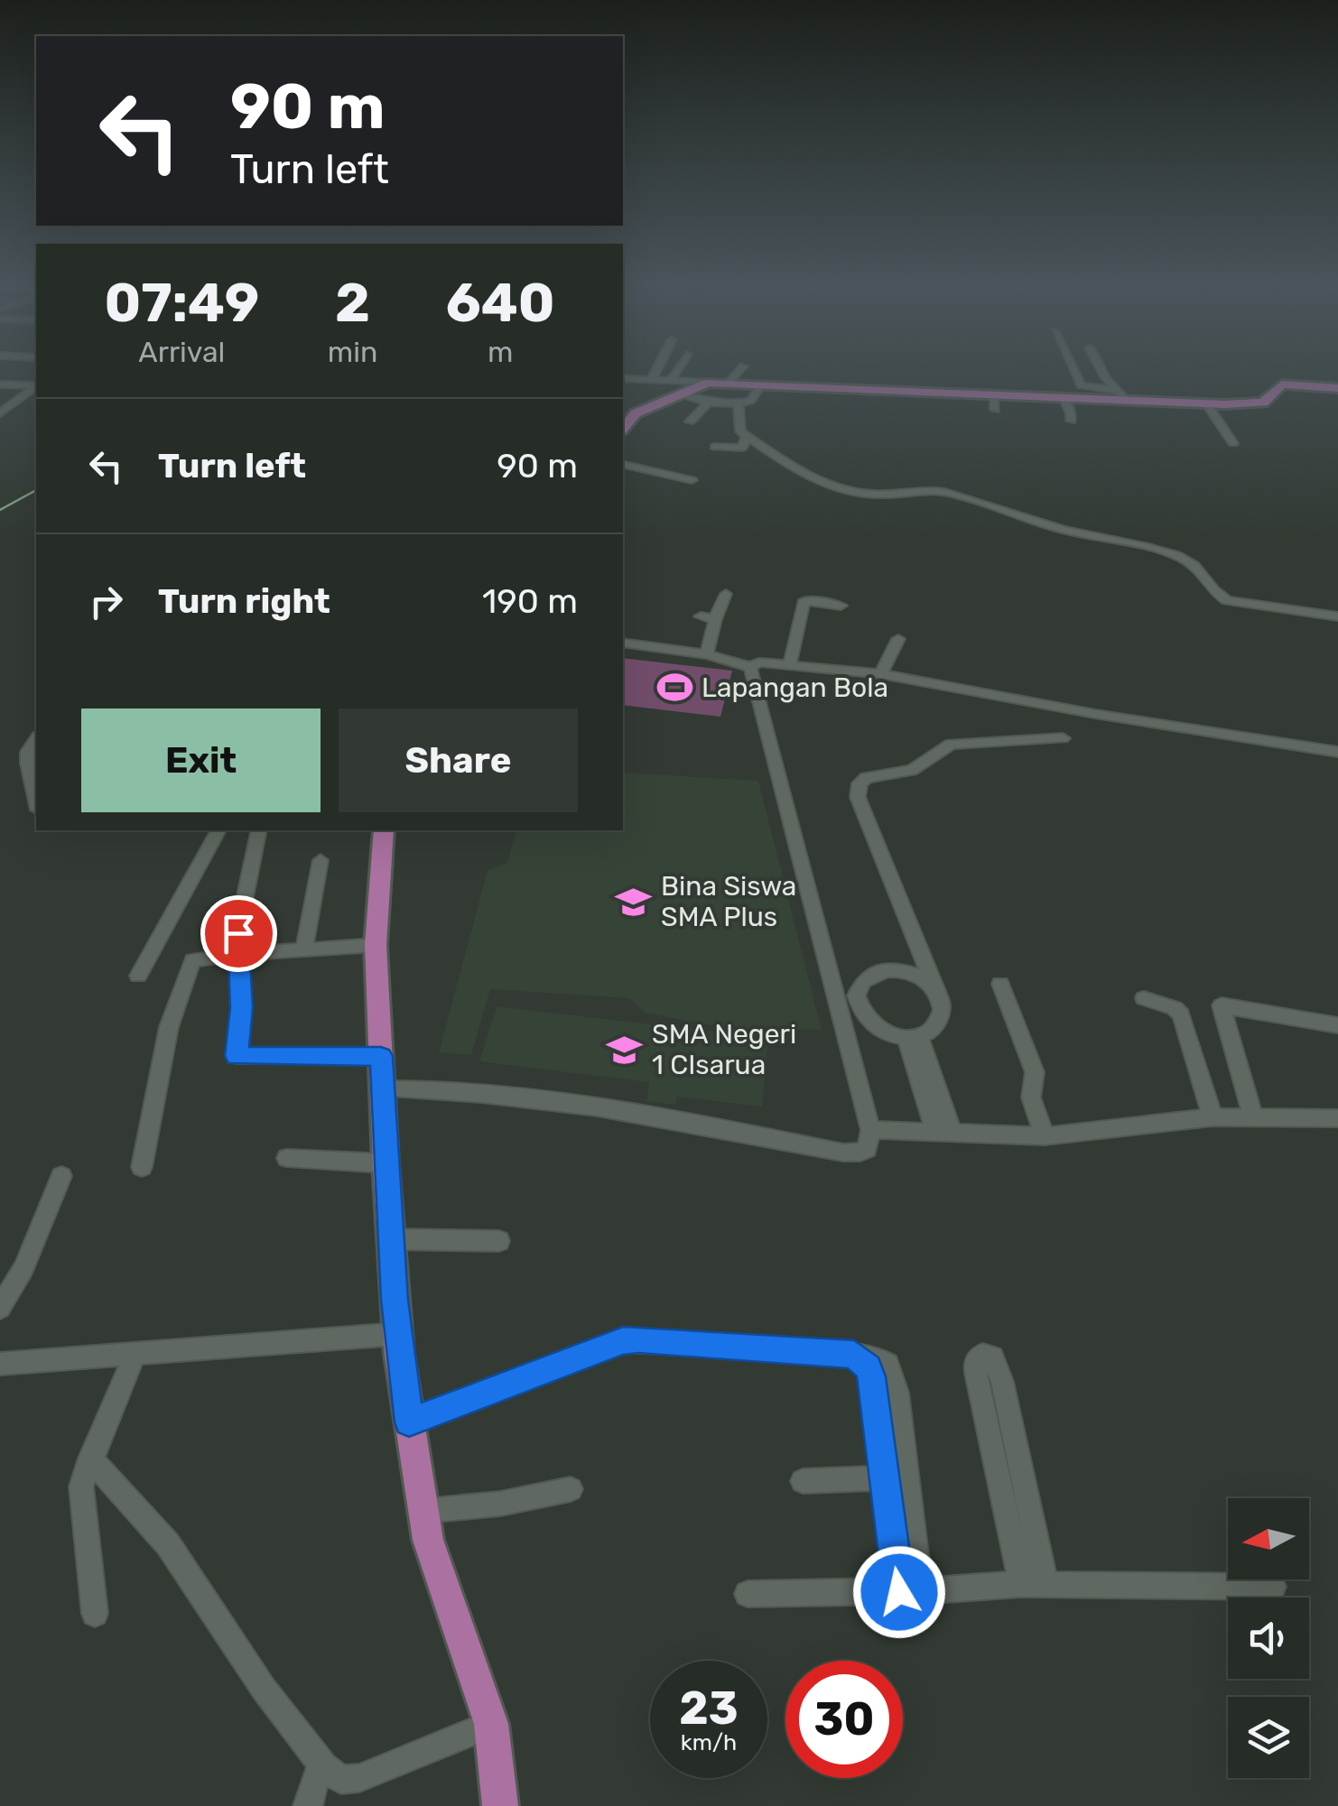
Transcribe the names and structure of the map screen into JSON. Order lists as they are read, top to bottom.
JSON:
{
  "places": {
    "sports": ["Lapangan Bola"],
    "school or university": ["Bina Siswa SMA Plus", "SMA Negeri 1 CIsarua"]
  },
  "north": "left",
  "page": {
    "turn": ["90 m", "Turn left"],
    "eta": [
      "07:49",
      "Arrival",
      "2",
      "min",
      "640",
      "m"
    ],
    "list": [
      {
        "name": "Turn left",
        "value": "90 m"
      },
      {
        "name": "Turn right",
        "value": "190 m"
      }
    ],
    "buttons": ["Exit", "Share"],
    "speed": "23 km/h",
    "limit": "30"
  }
}
